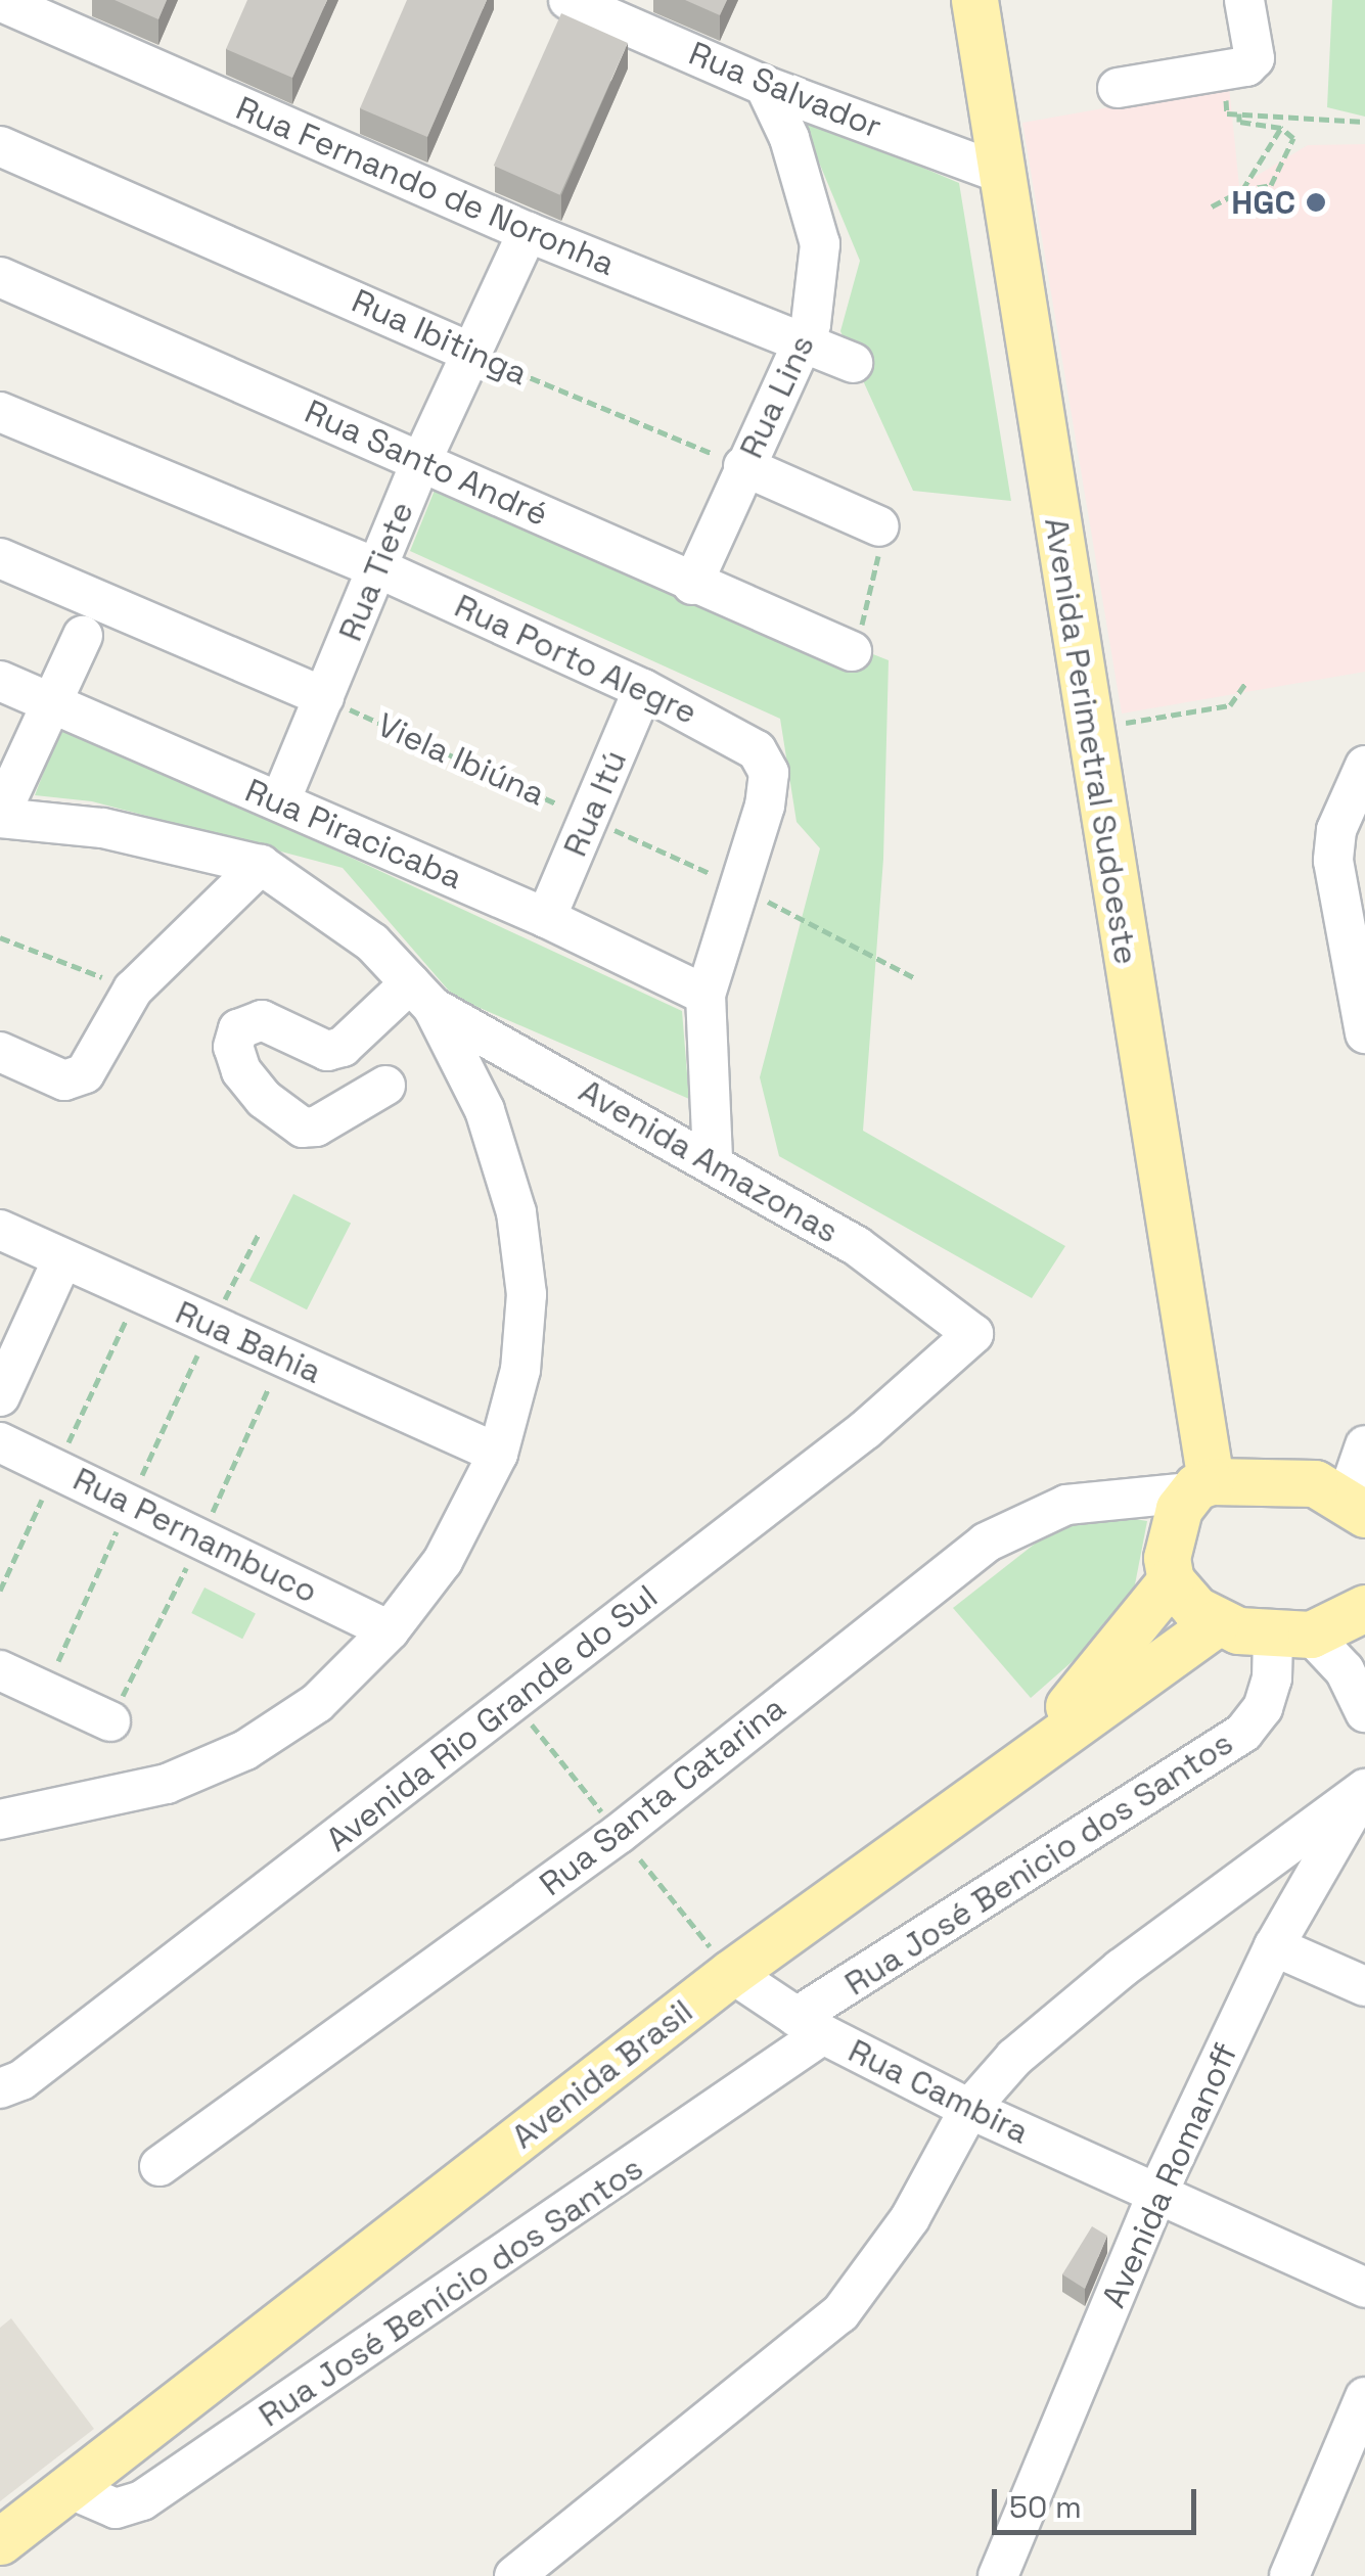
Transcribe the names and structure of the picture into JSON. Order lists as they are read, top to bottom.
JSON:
{
  "streets": {
    "main road": ["Avenida Perimetral Sudoeste", "Avenida Brasil"],
    "street": [
      "Rua Salvador",
      "Rua Fernando de Noronha",
      "Rua Ibitinga",
      "Rua Lins",
      "Rua Santo André",
      "Rua Tiete",
      "Rua Porto Alegre",
      "Rua Itú",
      "Rua Piracicaba",
      "Avenida Amazonas",
      "Rua Bahia",
      "Rua Pernambuco",
      "Avenida Rio Grande do Sul",
      "Rua Santa Catarina",
      "Rua José Benicio dos Santos",
      "Rua Cambira",
      "Avenida Romanoff",
      "Rua José Benício dos Santos"
    ],
    "path": ["Viela Ibiúna"]
  },
  "crossings": [
    ["Rua Salvador", "Rua Lins"],
    ["Rua Salvador", "Avenida Perimetral Sudoeste"],
    ["Rua Fernando de Noronha", "Rua Lins"],
    ["Rua Fernando de Noronha", "Rua Tiete"],
    ["Rua Ibitinga", "Rua Lins"],
    ["Rua Ibitinga", "Rua Tiete"],
    ["Rua Lins", "Rua Santo André"],
    ["Rua Santo André", "Rua Tiete"],
    ["Rua Tiete", "Rua Porto Alegre"],
    ["Rua Tiete", "Viela Ibiúna"],
    ["Rua Tiete", "Rua Piracicaba"],
    ["Rua Porto Alegre", "Viela Ibiúna"],
    ["Rua Porto Alegre", "Rua Itú"],
    ["Rua Porto Alegre", "Rua Piracicaba"],
    ["Rua Porto Alegre", "Avenida Amazonas"],
    ["Avenida Perimetral Sudoeste", "Rua Santa Catarina"],
    ["Viela Ibiúna", "Rua Itú"],
    ["Rua Itú", "Rua Piracicaba"],
    ["Avenida Amazonas", "Rua Bahia"],
    ["Avenida Amazonas", "Rua Pernambuco"],
    ["Avenida Amazonas", "Avenida Rio Grande do Sul"],
    ["Rua José Benicio dos Santos", "Rua Cambira"],
    ["Rua José Benicio dos Santos", "Rua José Benício dos Santos"],
    ["Avenida Brasil", "Rua Cambira"],
    ["Avenida Brasil", "Rua José Benício dos Santos"],
    ["Rua Cambira", "Avenida Romanoff"],
    ["Rua Cambira", "Rua José Benício dos Santos"]
  ],
  "places": ["HGC"],
  "scale_bar": "50 m"
}
